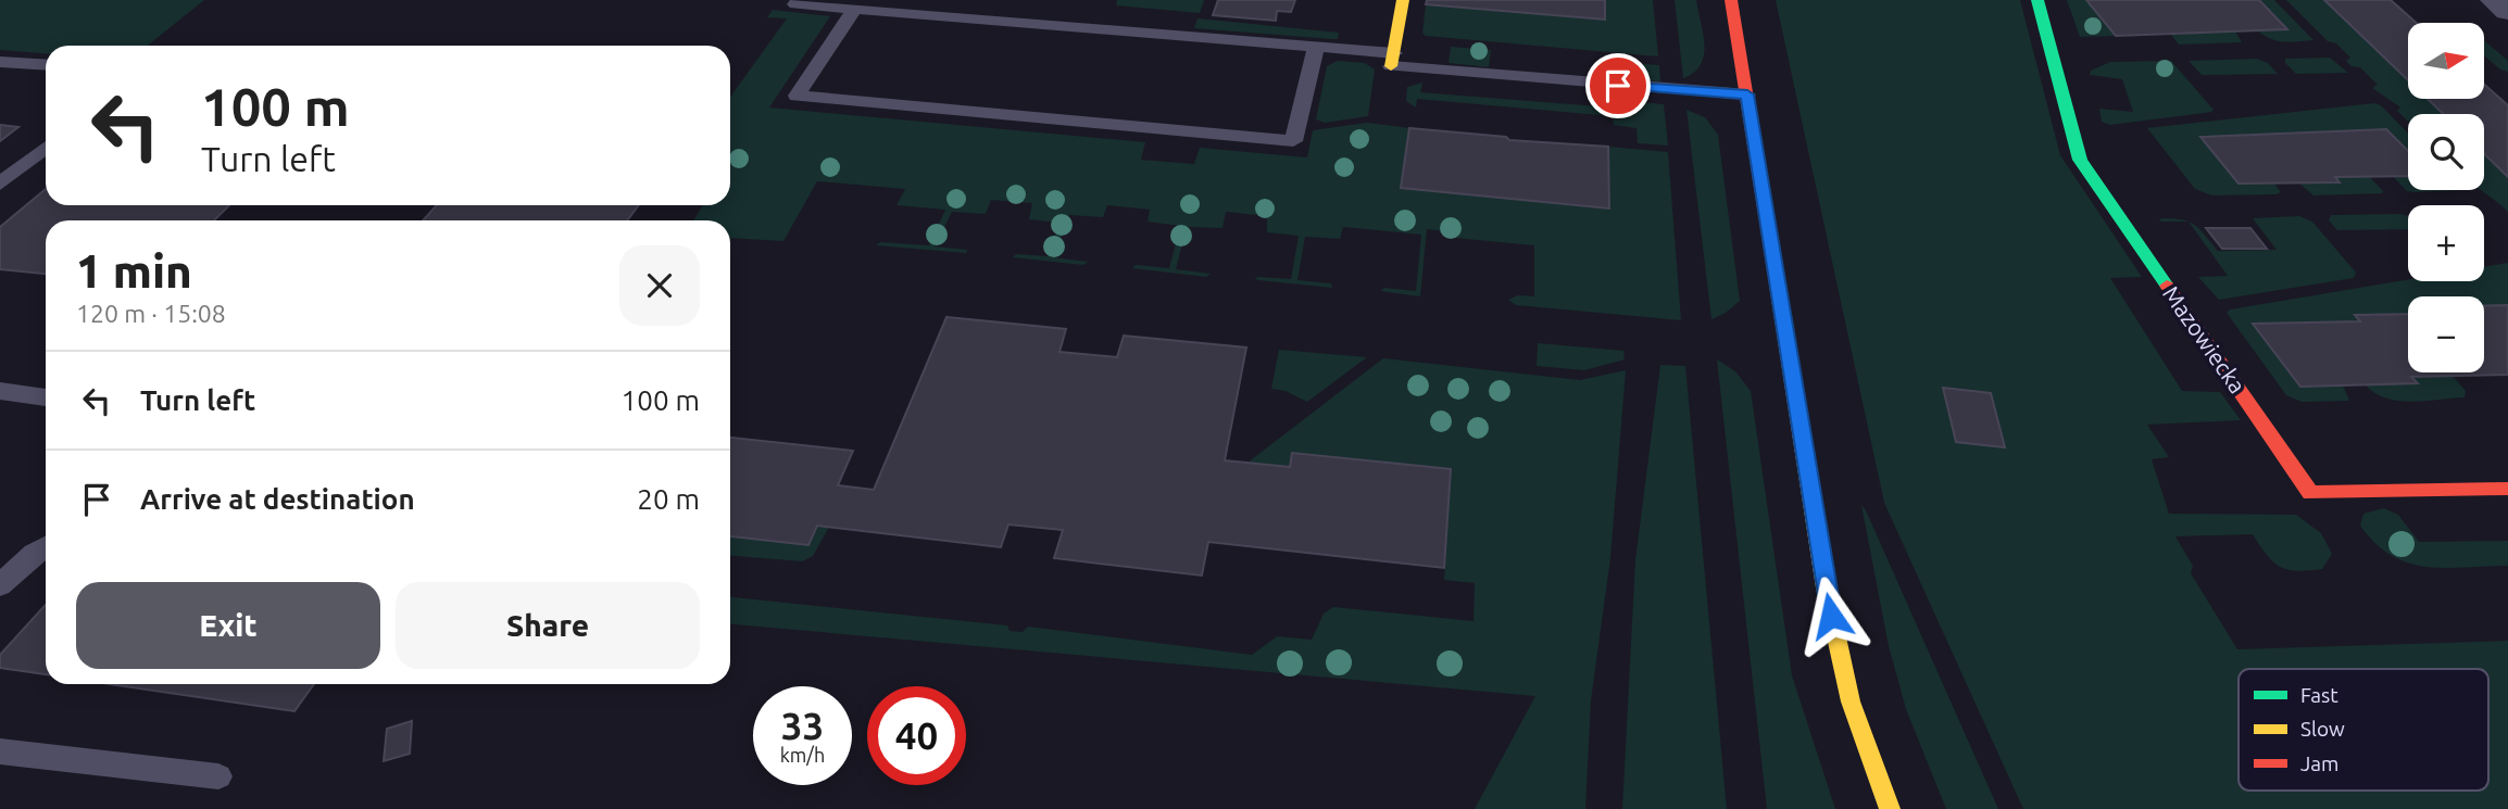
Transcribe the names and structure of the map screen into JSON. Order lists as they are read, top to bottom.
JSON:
{
  "streets": {
    "street": ["Mazowiecka"]
  },
  "legend": ["Fast", "Slow", "Jam"],
  "north": "right",
  "page": {
    "map_buttons": ["+", "−"],
    "turn": ["100 m", "Turn left"],
    "heading": ["1 min", "120 m · 15:08"],
    "list": [
      {
        "name": "Turn left",
        "value": "100 m"
      },
      {
        "name": "Arrive at destination",
        "value": "20 m"
      }
    ],
    "buttons": ["Exit", "Share"],
    "speed": "33 km/h",
    "limit": "40"
  }
}
